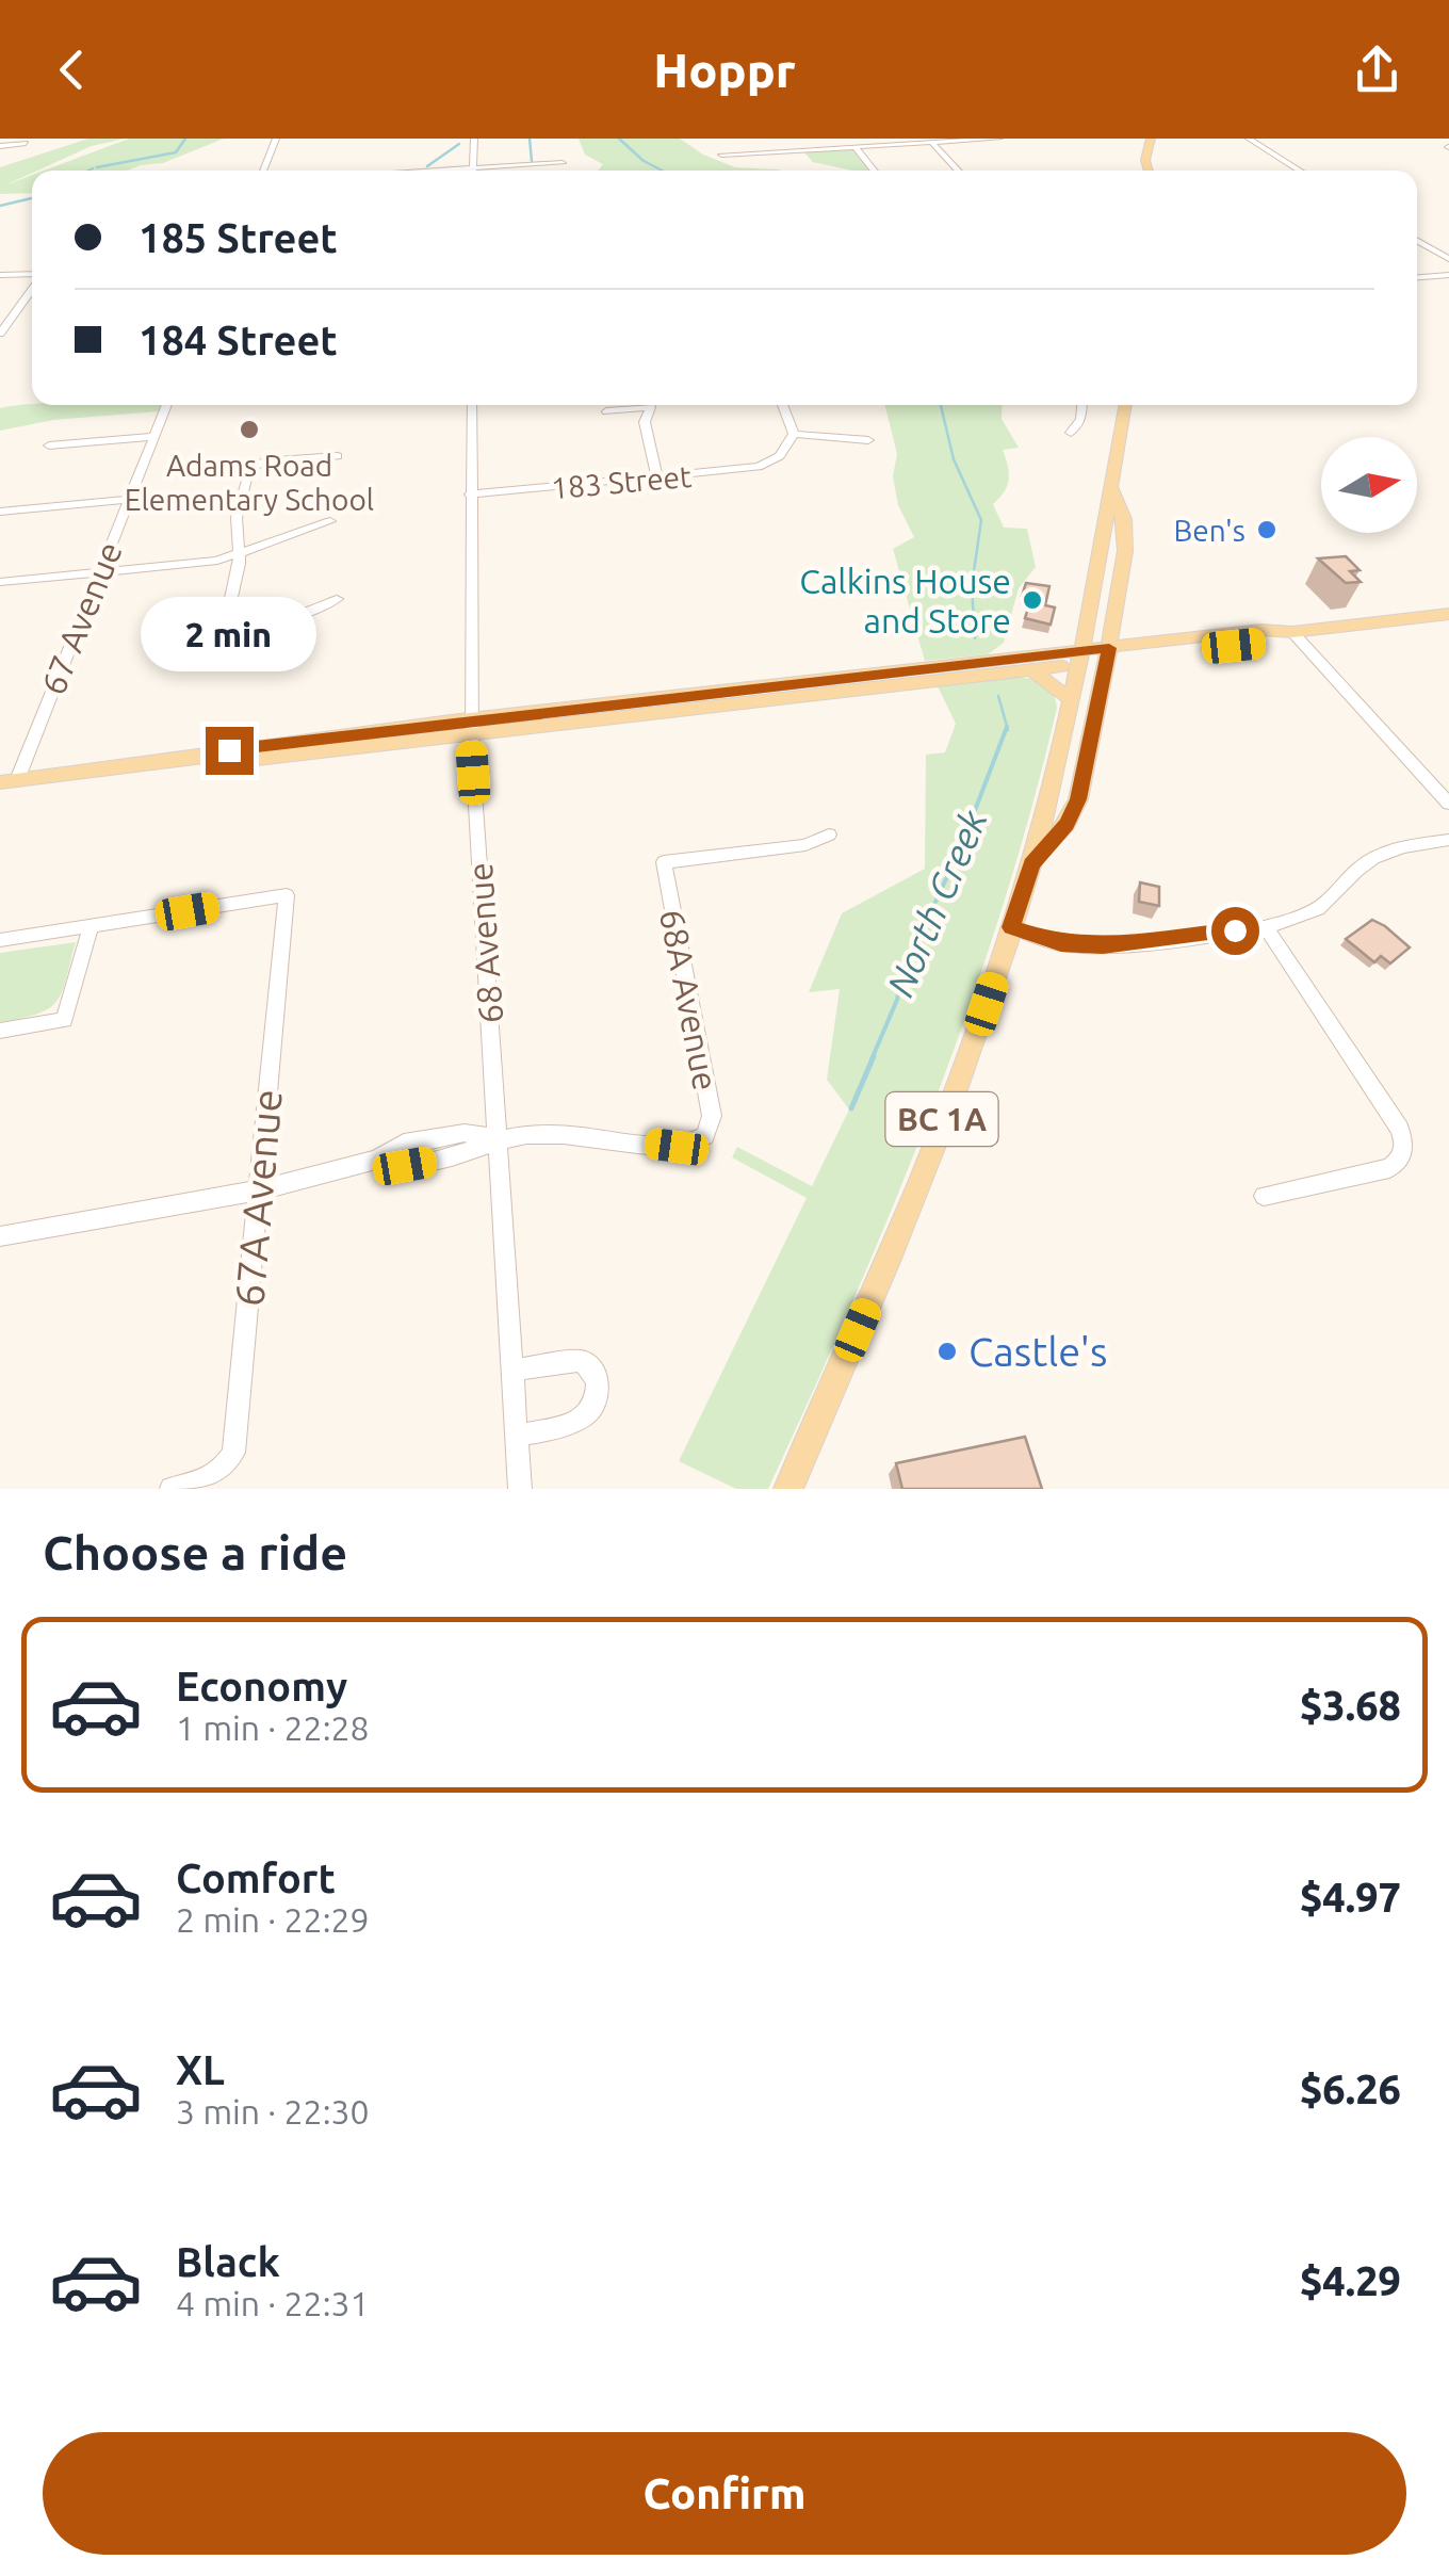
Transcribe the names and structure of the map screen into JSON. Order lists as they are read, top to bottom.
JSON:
{
  "streets": {
    "main road": ["BC 1A"],
    "street": [
      "183 Street",
      "67 Avenue",
      "68 Avenue",
      "68A Avenue",
      "67A Avenue"
    ]
  },
  "crossings": [
    ["183 Street", "68 Avenue"],
    ["68 Avenue", "68A Avenue"]
  ],
  "water": ["North Creek"],
  "places": [
    "Adams Road Elementary School",
    "Ben's",
    "Calkins House and Store",
    "Castle's"
  ],
  "north": "right",
  "page": {
    "header": "Hoppr",
    "banner": ["185 Street", "184 Street"],
    "bubble": "2 min",
    "heading": "Choose a ride",
    "list": [
      {
        "name": "Economy",
        "note": "1 min · 22:28",
        "value": "$3.68"
      },
      {
        "name": "Comfort",
        "note": "2 min · 22:29",
        "value": "$4.97"
      },
      {
        "name": "XL",
        "note": "3 min · 22:30",
        "value": "$6.26"
      },
      {
        "name": "Black",
        "note": "4 min · 22:31",
        "value": "$4.29"
      }
    ],
    "buttons": "Confirm"
  }
}
